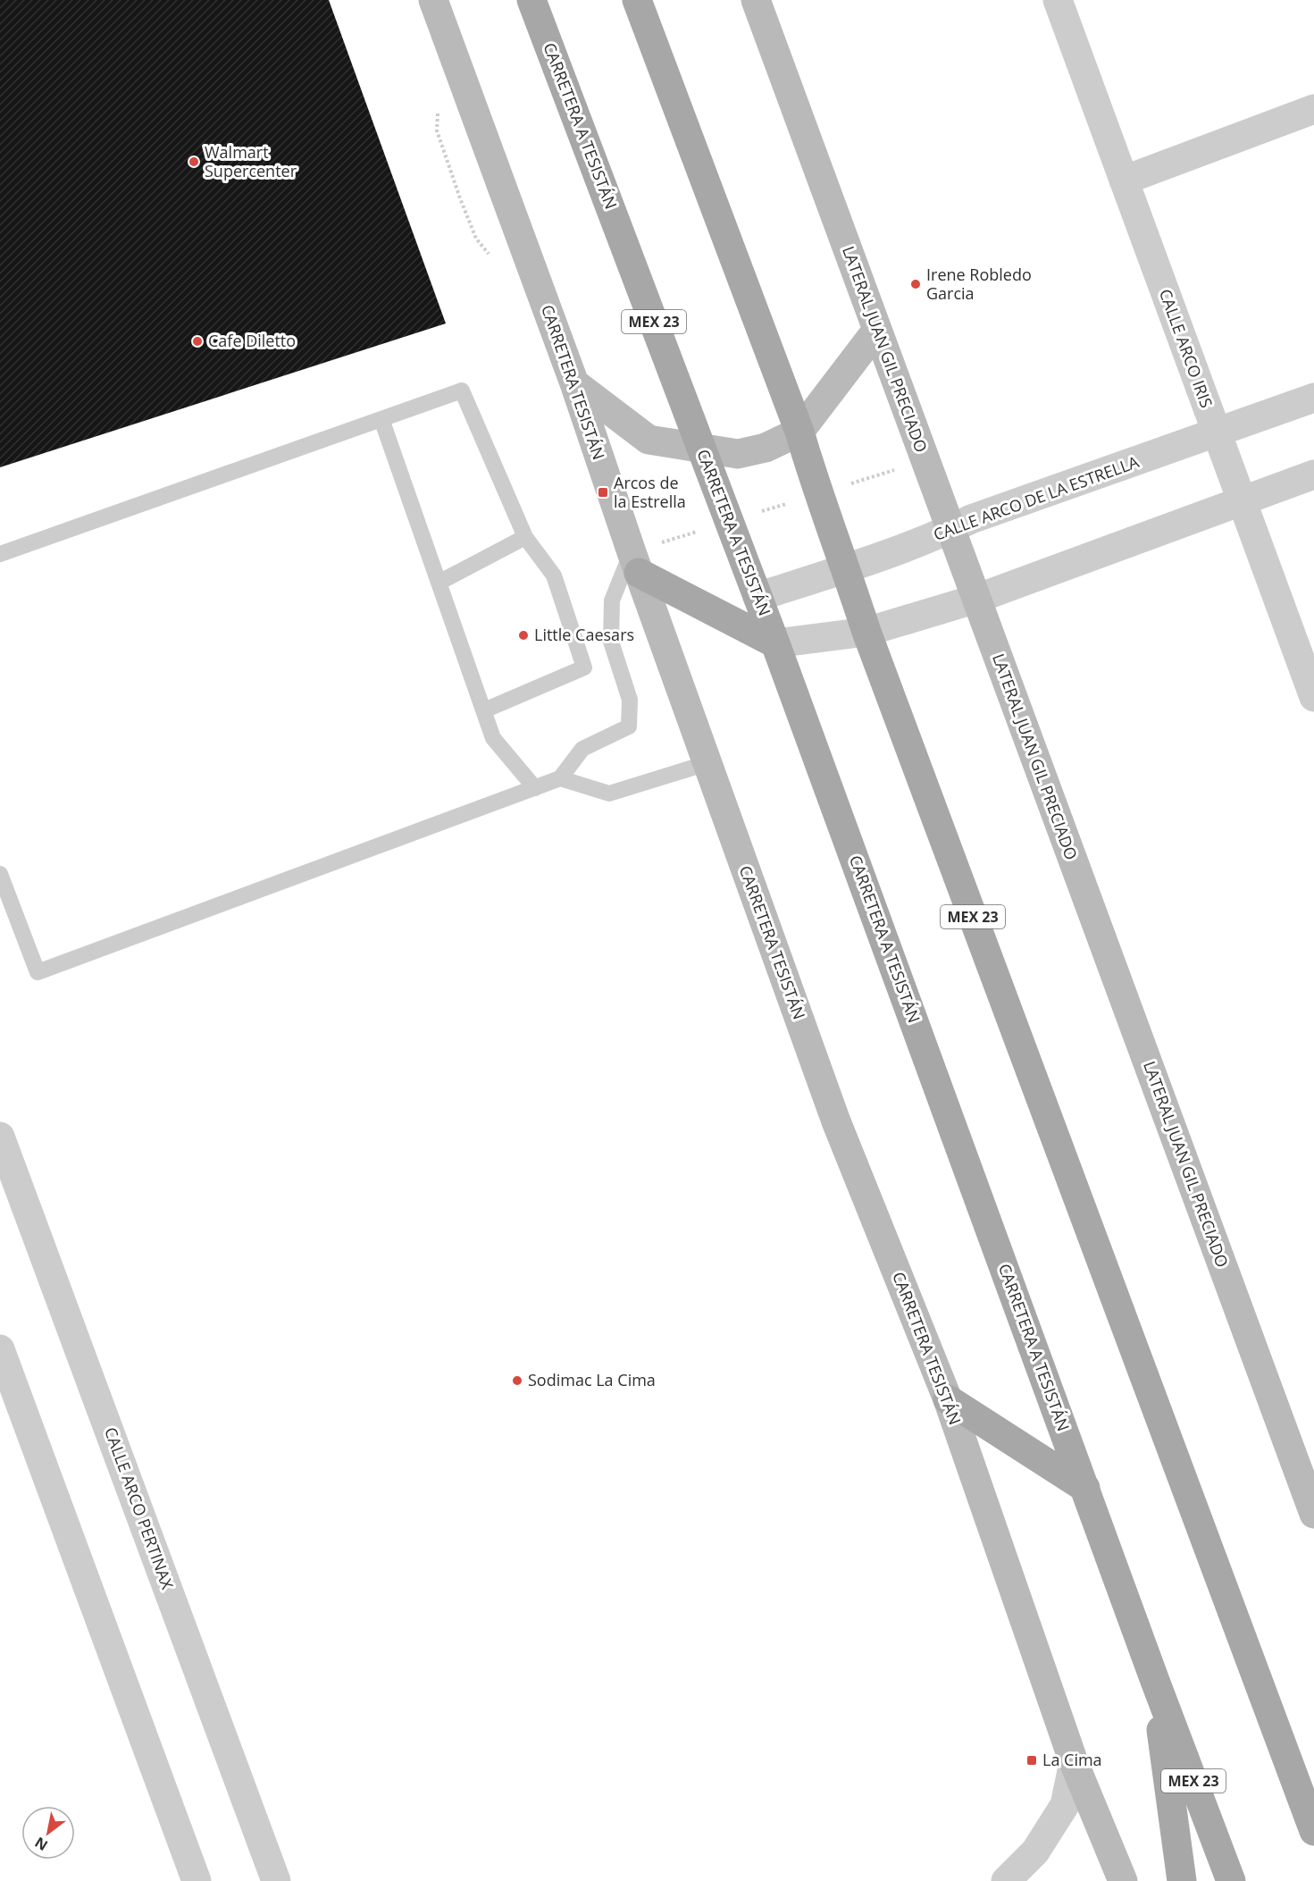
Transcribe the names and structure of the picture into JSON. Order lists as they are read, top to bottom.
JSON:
{
  "streets": {
    "main road": [
      "CARRETERA A TESISTÁN",
      "MEX 23",
      "LATERAL JUAN GIL PRECIADO",
      "CARRETERA TESISTÁN"
    ],
    "street": ["CALLE ARCO IRIS", "CALLE ARCO DE LA ESTRELLA", "CALLE ARCO PERTINAX"]
  },
  "crossings": [
    ["CARRETERA A TESISTÁN", "CALLE ARCO DE LA ESTRELLA"],
    ["MEX 23", "CALLE ARCO DE LA ESTRELLA"],
    ["CALLE ARCO IRIS", "CALLE ARCO DE LA ESTRELLA"],
    ["LATERAL JUAN GIL PRECIADO", "CALLE ARCO DE LA ESTRELLA"]
  ],
  "places": {
    "other": [
      "Walmart Supercenter",
      "Irene Robledo Garcia",
      "Cafe Diletto",
      "Little Caesars",
      "Sodimac La Cima"
    ],
    "transit": ["Arcos de la Estrella", "La Cima"]
  },
  "north": "bottom left"
}
